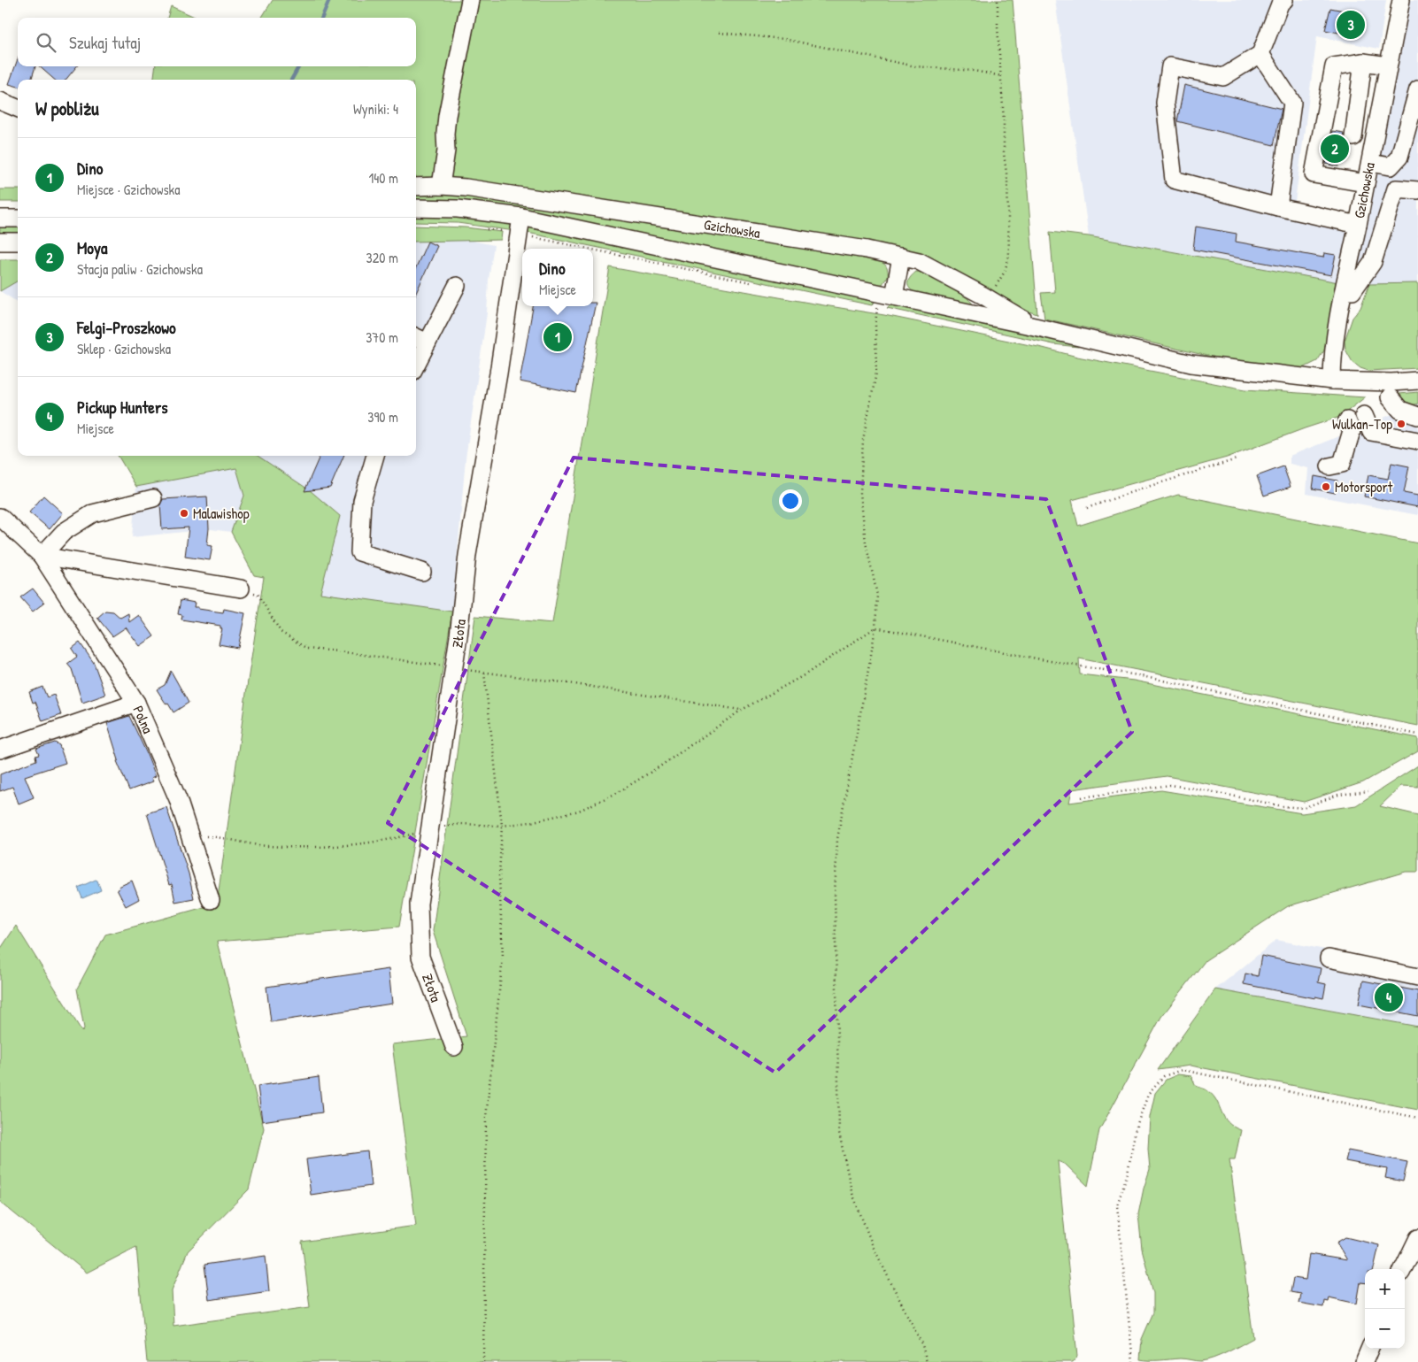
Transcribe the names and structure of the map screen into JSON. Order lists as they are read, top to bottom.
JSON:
{
  "streets": {
    "street": ["Gzichowska", "Złota", "Polna"]
  },
  "crossings": [
    ["Gzichowska", "Złota"]
  ],
  "places": ["Wulkan-Top", "Motorsport", "Malawishop"],
  "page": {
    "pins": [
      "3",
      "2",
      "1",
      "4"
    ],
    "search": "Szukaj tutaj",
    "heading": ["W pobliżu", "Wyniki: 4"],
    "list": [
      {
        "mark": "1",
        "name": "Dino",
        "note": "Miejsce · Gzichowska",
        "value": "140 m"
      },
      {
        "mark": "2",
        "name": "Moya",
        "note": "Stacja paliw · Gzichowska",
        "value": "320 m"
      },
      {
        "mark": "3",
        "name": "Felgi-Proszkowo",
        "note": "Sklep · Gzichowska",
        "value": "370 m"
      },
      {
        "mark": "4",
        "name": "Pickup Hunters",
        "note": "Miejsce",
        "value": "390 m"
      }
    ],
    "popup": ["Dino", "Miejsce"],
    "map_buttons": ["+", "−"]
  }
}
